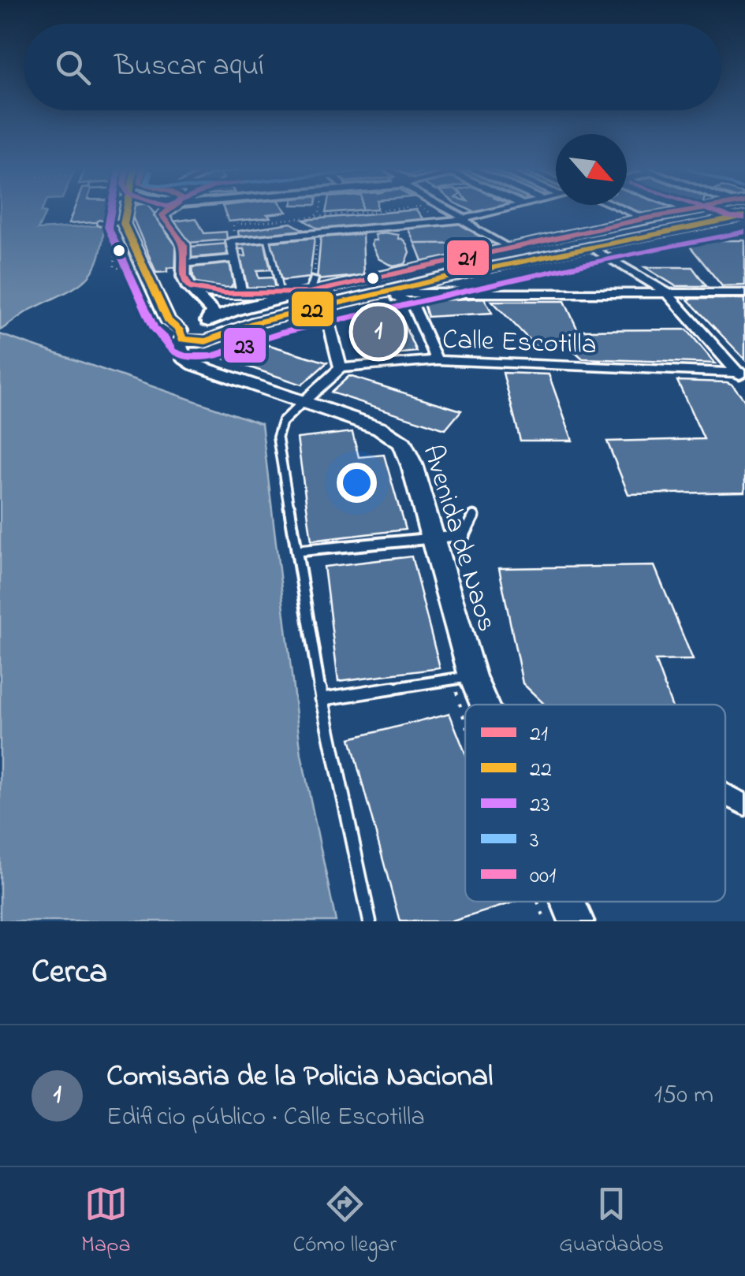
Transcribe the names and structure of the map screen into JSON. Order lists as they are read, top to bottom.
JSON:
{
  "streets": {
    "main road": ["Avenida de Naos"],
    "street": ["Calle Escotilla"]
  },
  "lines": [
    "transit line 21",
    "transit line 22",
    "transit line 23",
    "transit line 001"
  ],
  "legend": [
    "21",
    "22",
    "23",
    "3",
    "001"
  ],
  "north": "bottom right",
  "page": {
    "search": "Buscar aquí",
    "pins": "1",
    "heading": "Cerca",
    "list": [
      {
        "mark": "1",
        "name": "Comisaria de la Policia Nacional",
        "note": "Edificio público · Calle Escotilla",
        "value": "150 m"
      }
    ],
    "nav": ["Mapa", "Cómo llegar", "Guardados"]
  }
}
